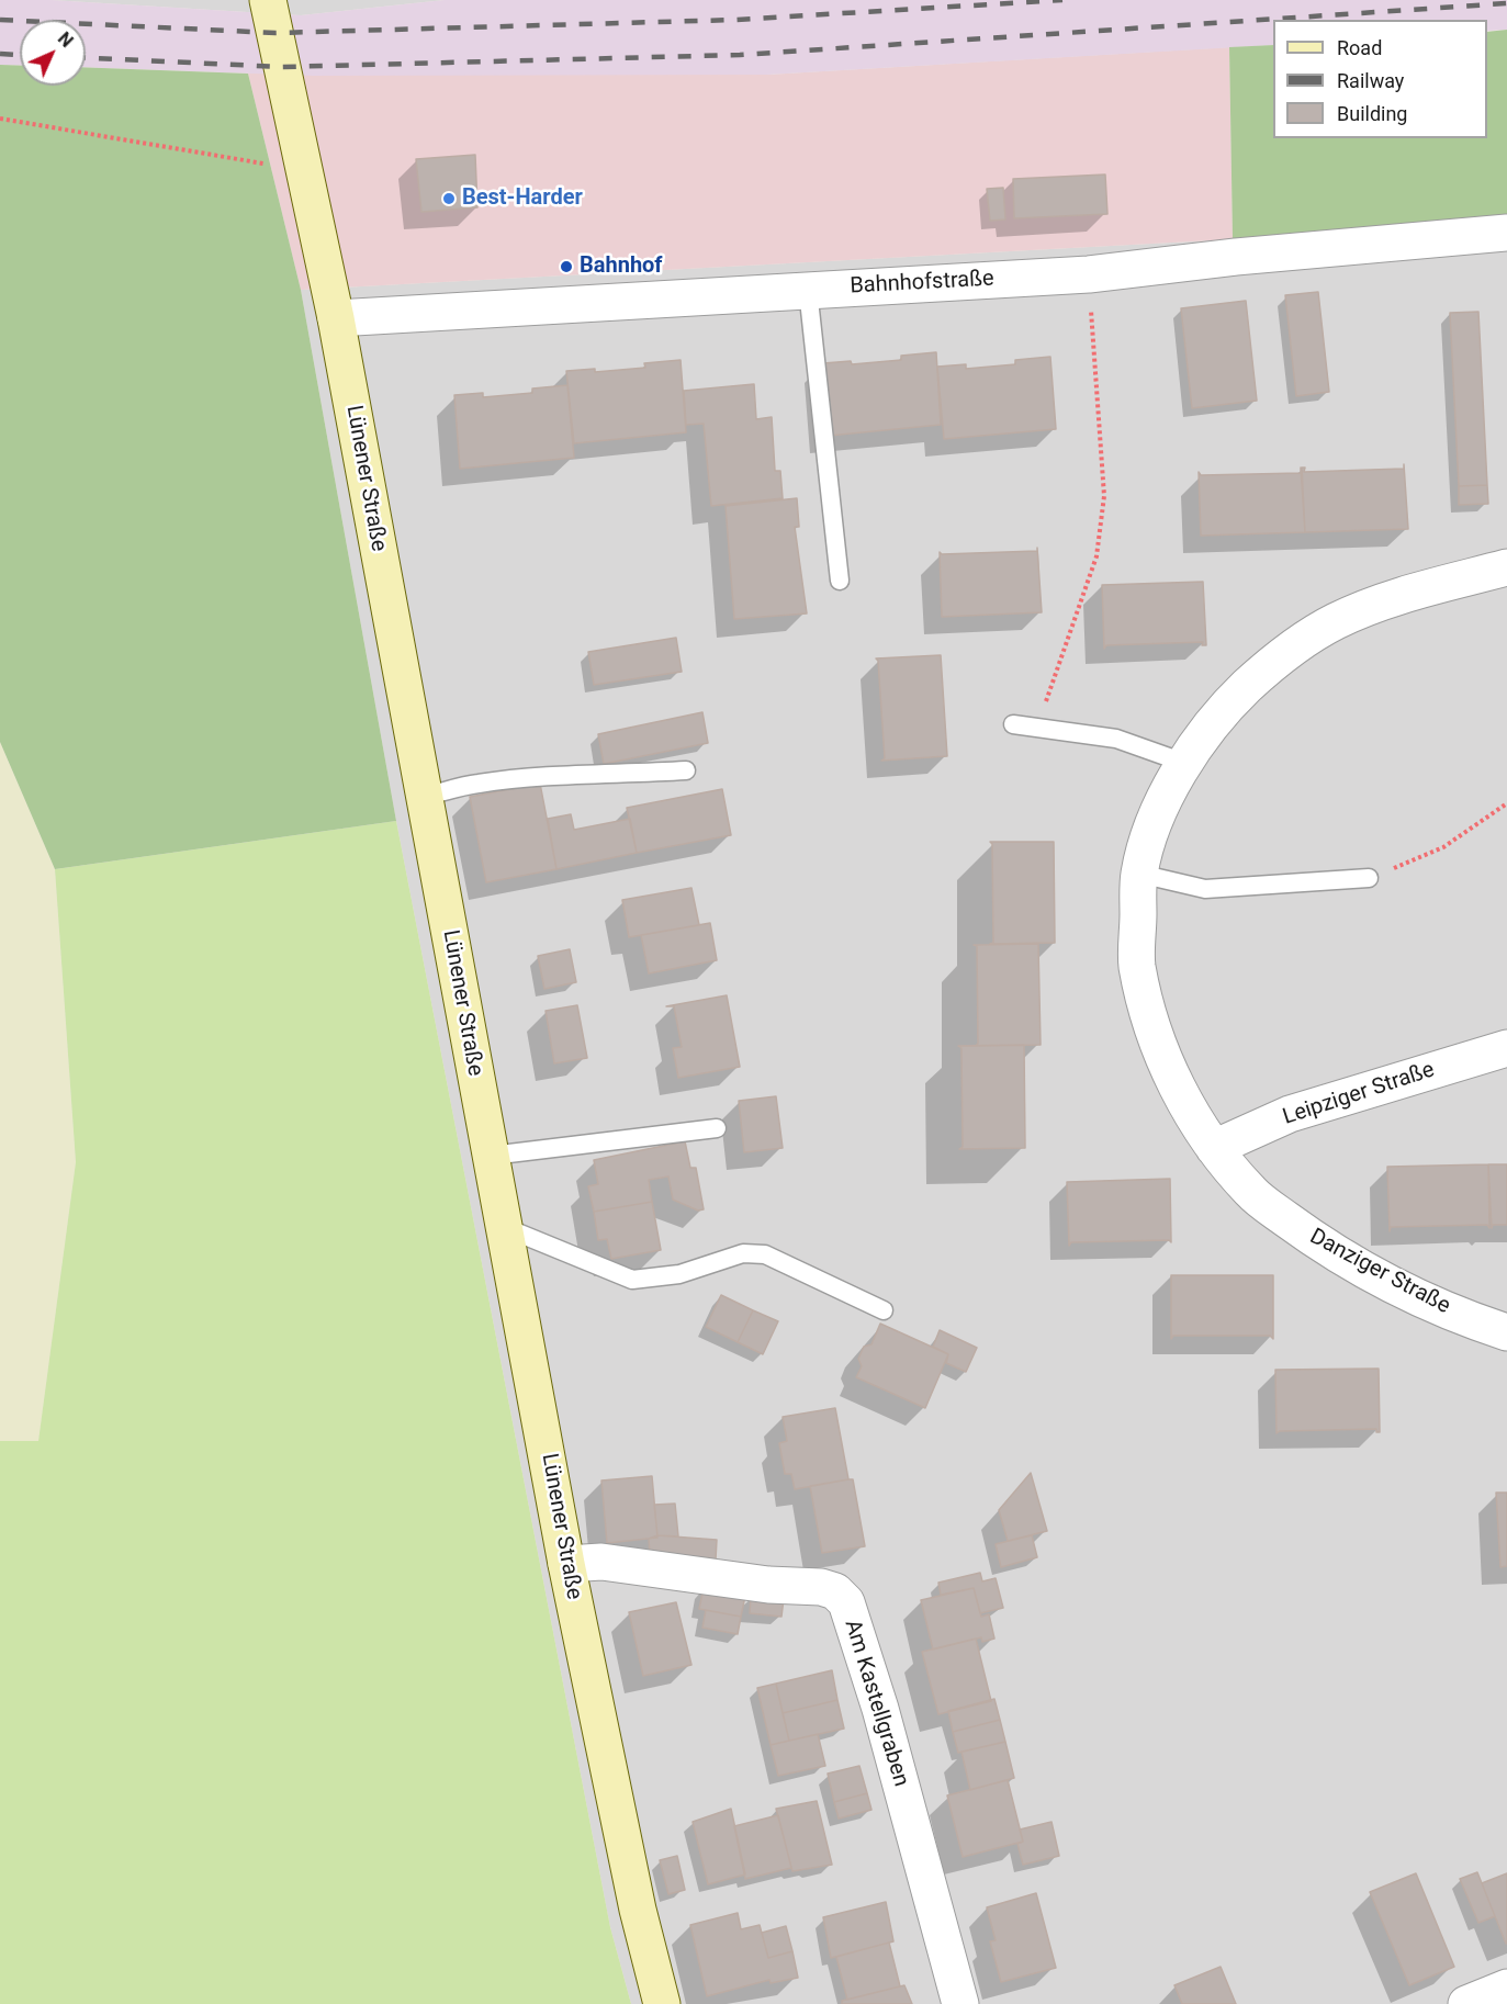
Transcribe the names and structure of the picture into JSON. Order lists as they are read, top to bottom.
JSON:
{
  "streets": {
    "main road": ["Lünener Straße"],
    "street": [
      "Bahnhofstraße",
      "Leipziger Straße",
      "Danziger Straße",
      "Am Kastellgraben"
    ]
  },
  "crossings": [
    ["Bahnhofstraße", "Lünener Straße"],
    ["Lünener Straße", "Am Kastellgraben"],
    ["Leipziger Straße", "Danziger Straße"]
  ],
  "places": ["Best-Harder", "Bahnhof"],
  "legend": ["Road", "Railway", "Building"],
  "north": "top right"
}
